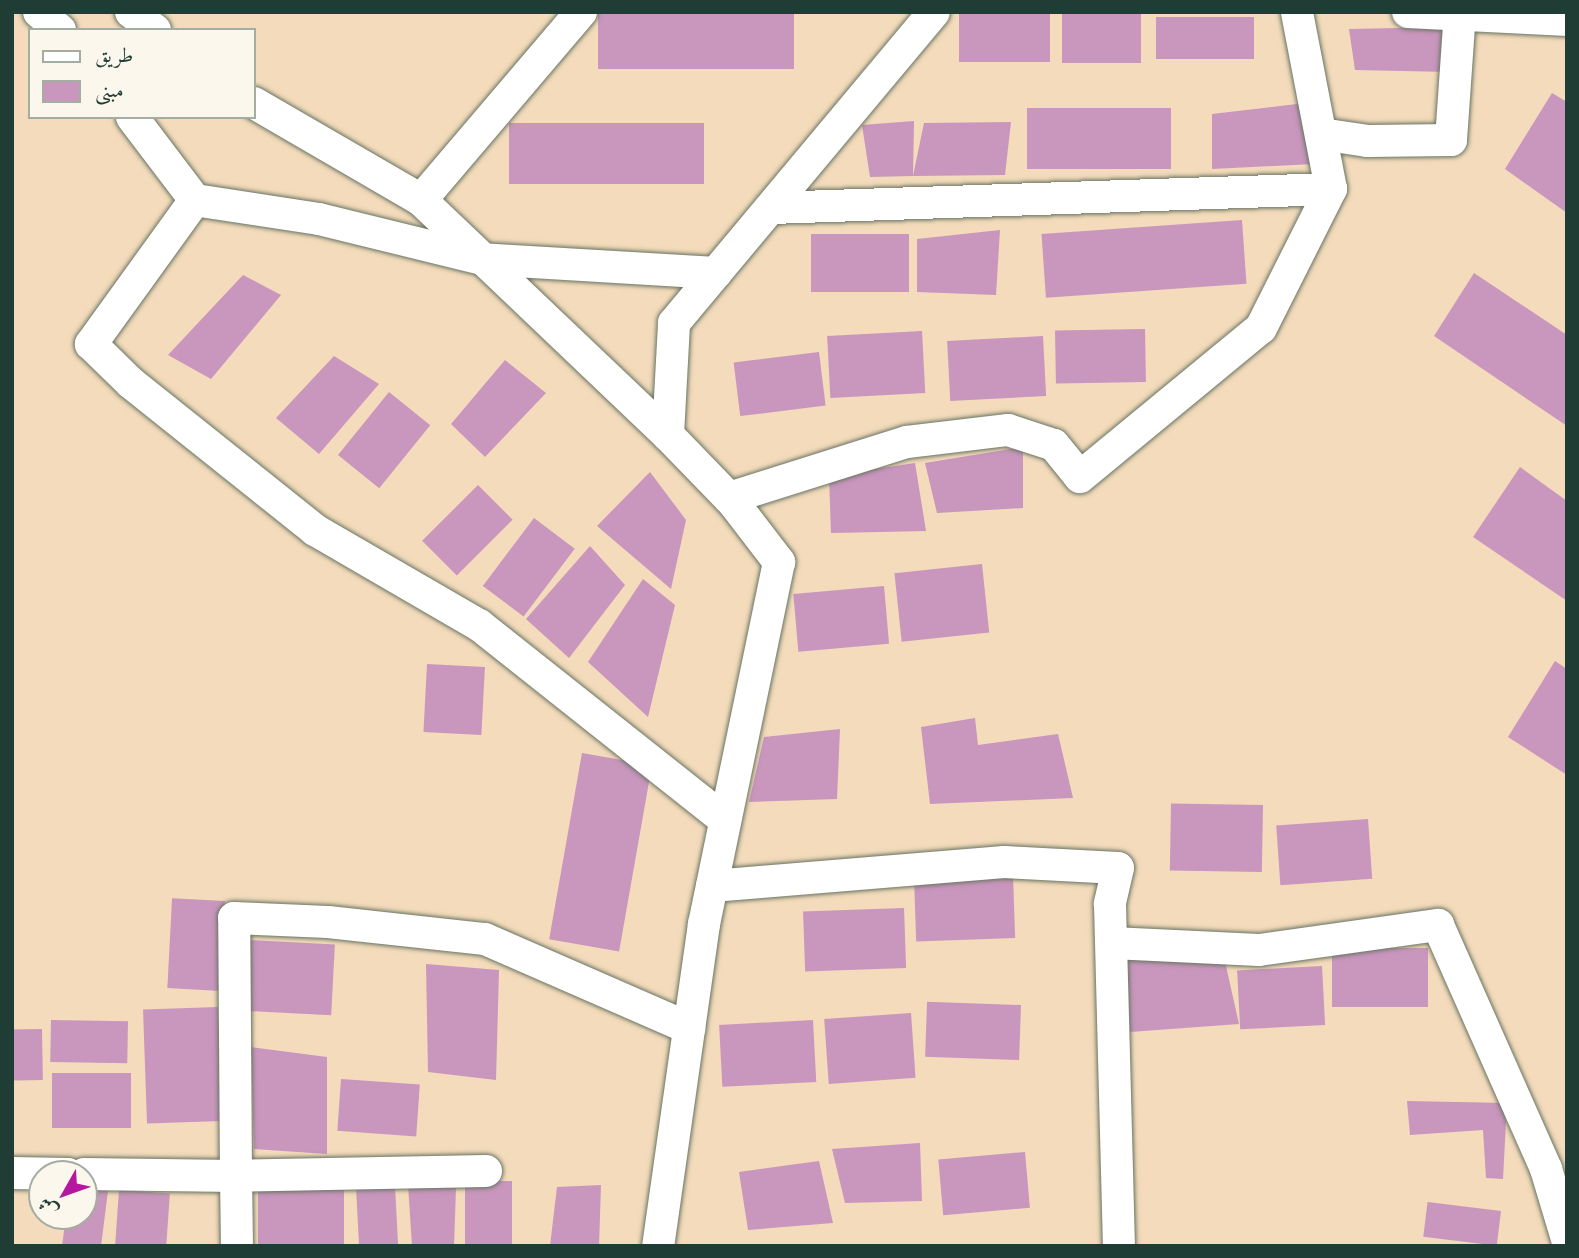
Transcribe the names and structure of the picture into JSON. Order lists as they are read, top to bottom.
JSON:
{
  "legend": ["طريق", "مبنى"],
  "north": "bottom left"
}
